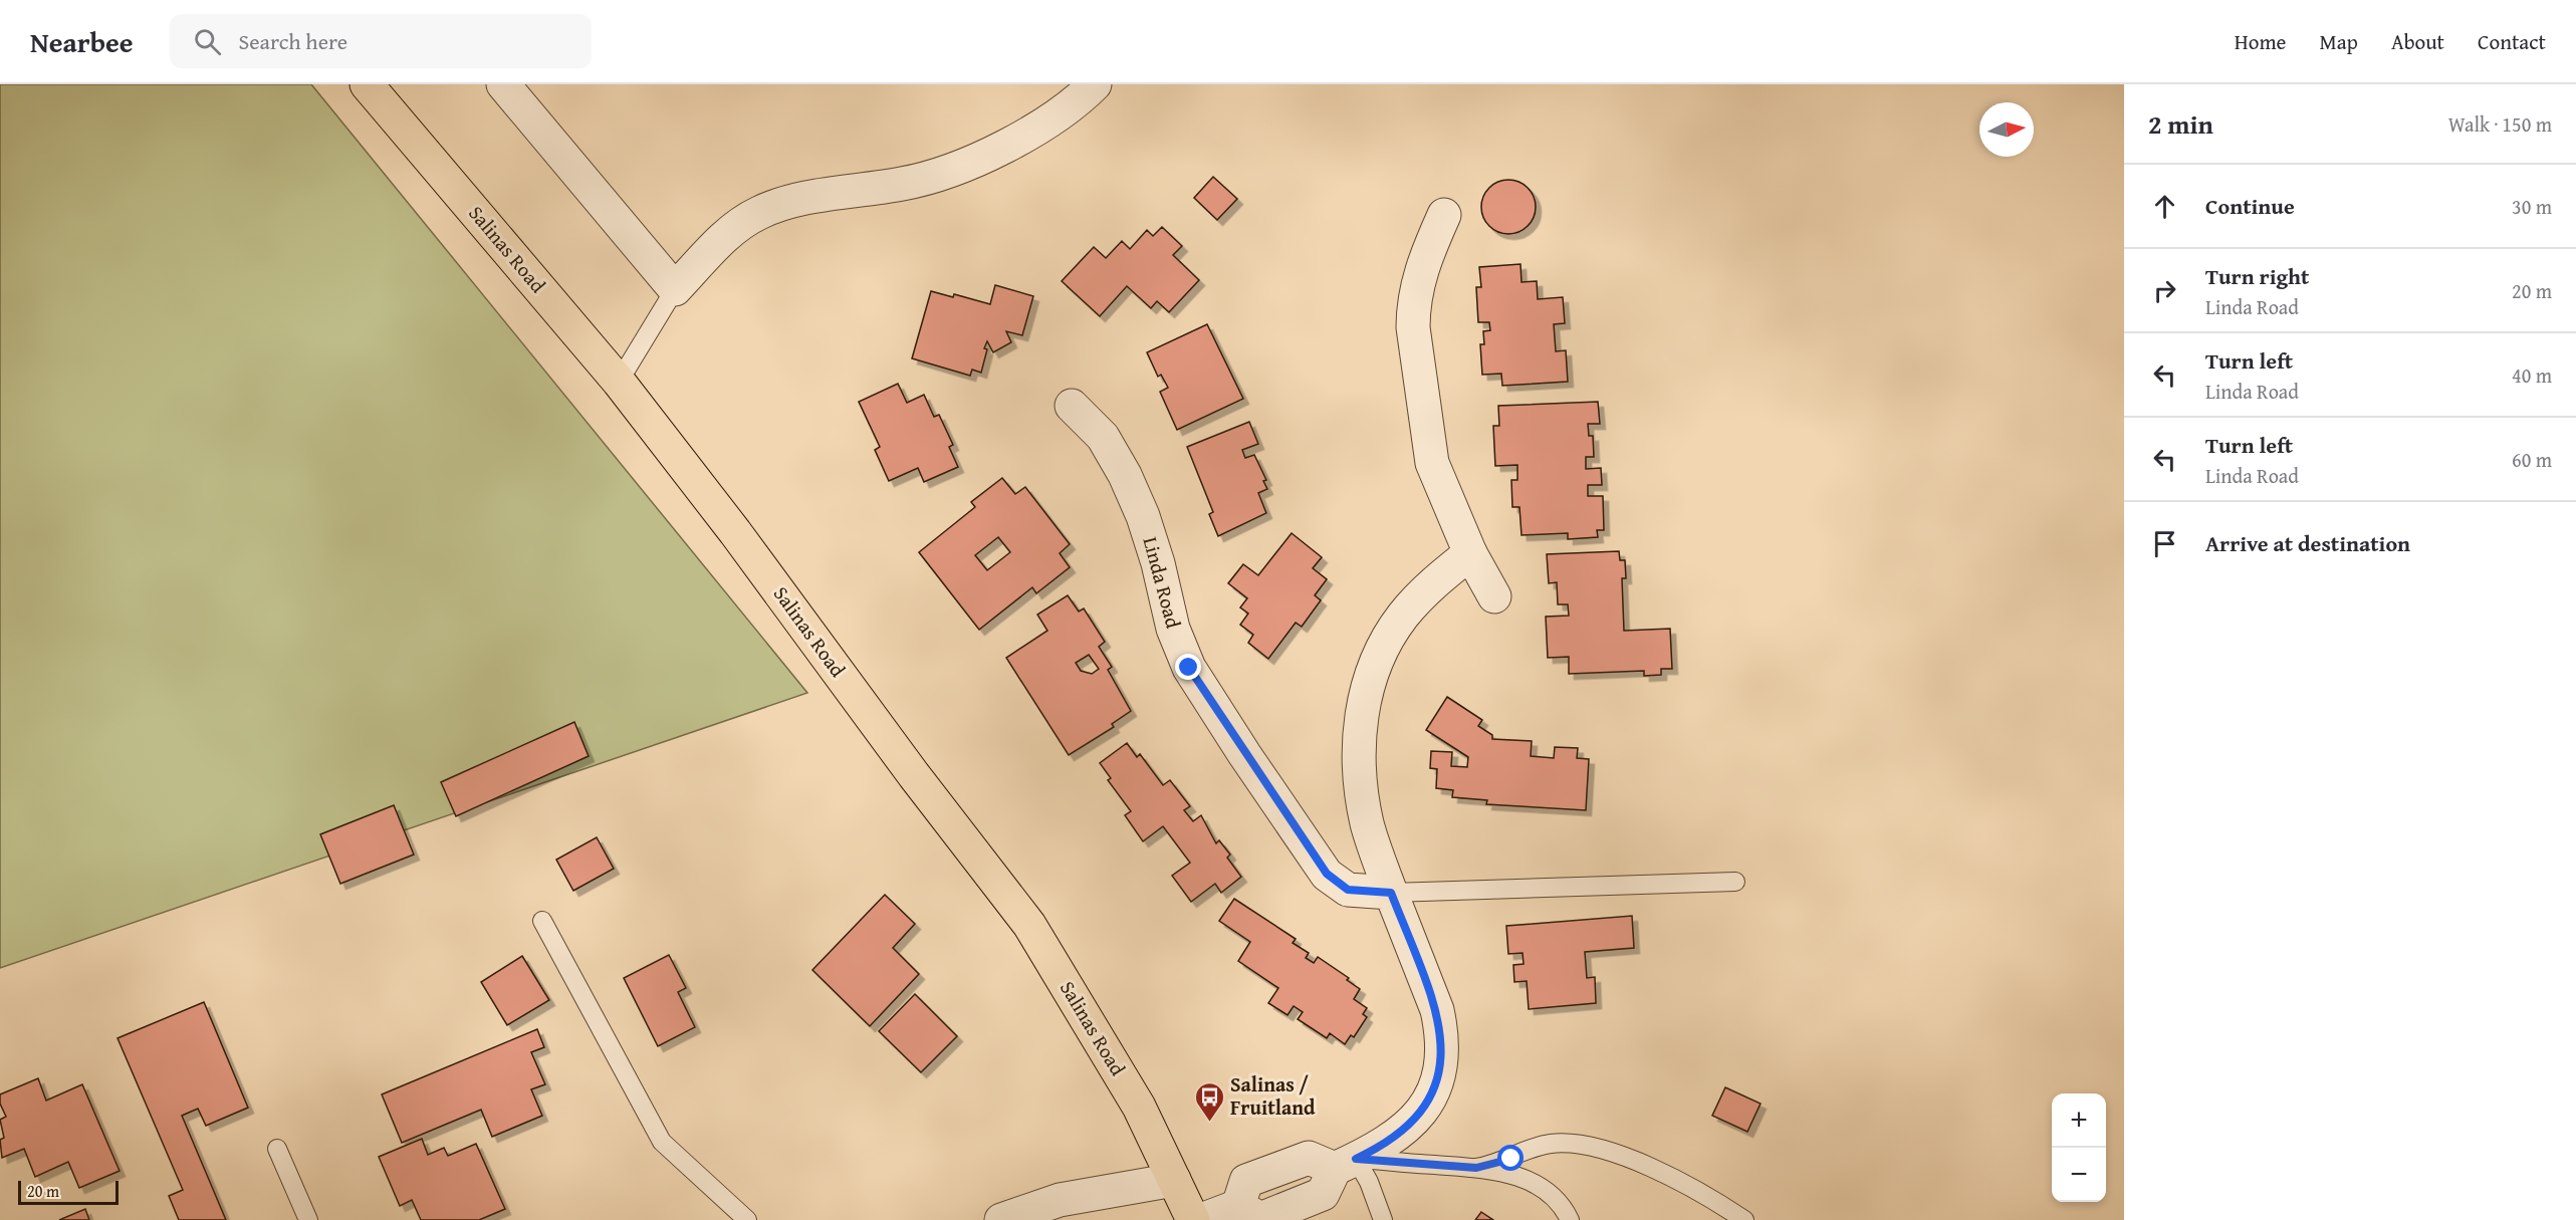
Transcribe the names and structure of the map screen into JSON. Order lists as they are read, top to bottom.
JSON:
{
  "streets": {
    "main road": ["Salinas Road"],
    "street": ["Linda Road"]
  },
  "places": {
    "bus stop": ["Salinas / Fruitland"]
  },
  "scale_bar": "20 m",
  "north": "right",
  "page": {
    "header": "Nearbee",
    "search": "Search here",
    "nav": [
      "Home",
      "Map",
      "About",
      "Contact"
    ],
    "heading": ["2 min", "Walk · 150 m"],
    "list": [
      ["Continue", "30 m"],
      ["Turn right", "Linda Road", "20 m"],
      ["Turn left", "Linda Road", "40 m"],
      ["Turn left", "Linda Road", "60 m"],
      "Arrive at destination"
    ],
    "map_buttons": ["+", "−"],
    "scale": "20 m"
  }
}
